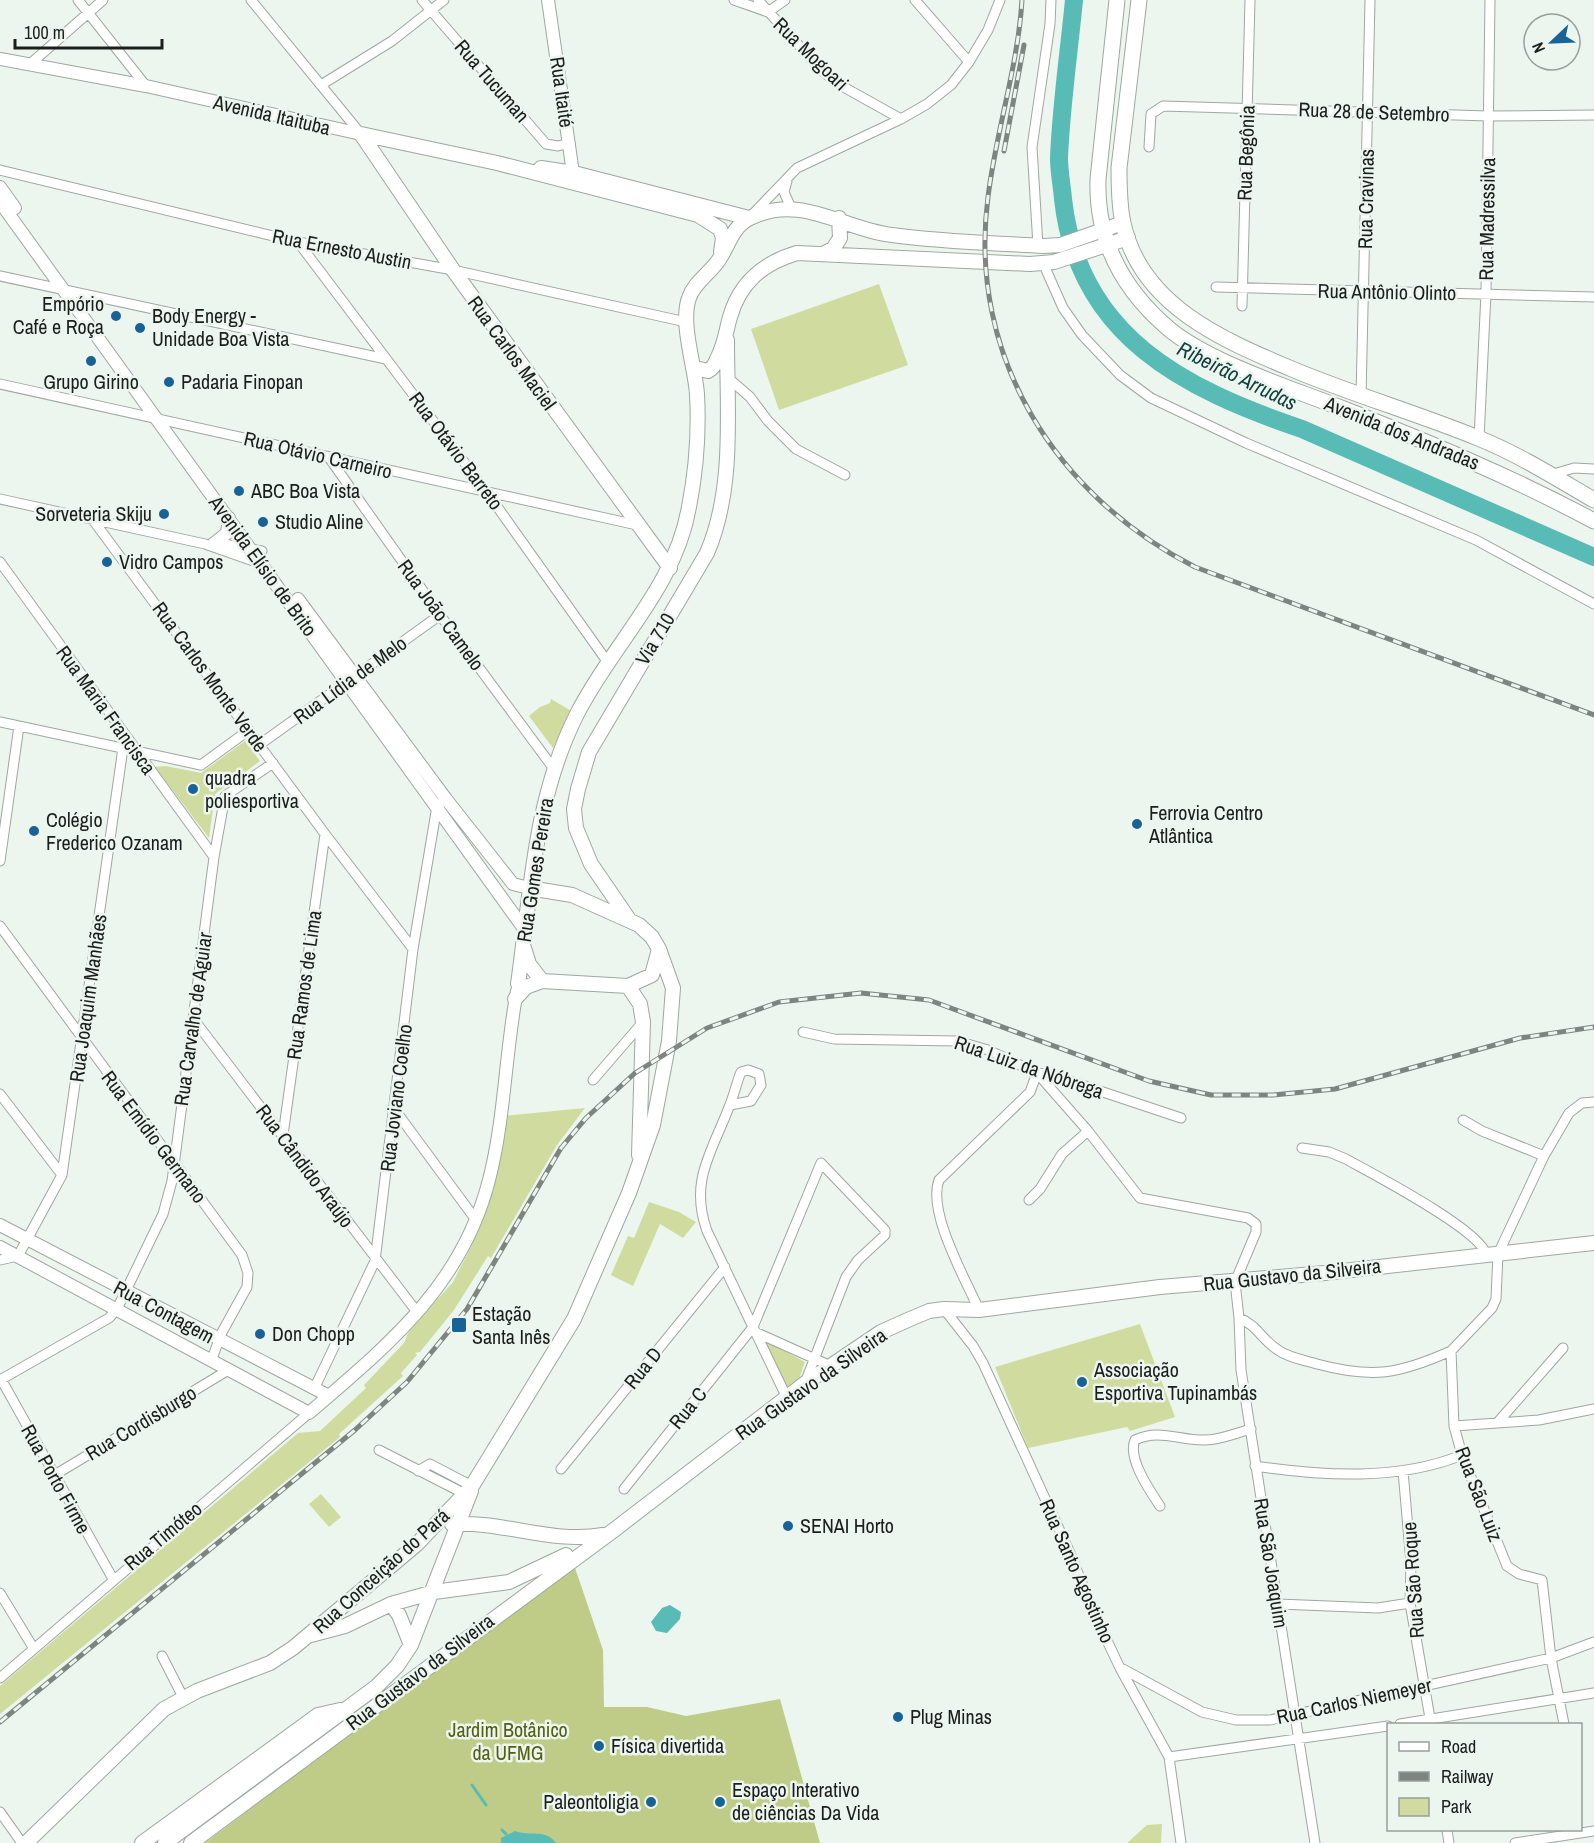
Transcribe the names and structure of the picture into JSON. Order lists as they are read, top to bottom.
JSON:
{
  "streets": {
    "main road": [
      "Avenida Itaituba",
      "Rua Carlos Maciel",
      "Avenida dos Andradas",
      "Via 710",
      "Rua Gomes Pereira",
      "Rua Gustavo da Silveira",
      "Rua Conceição do Pará"
    ],
    "street": [
      "Rua Mogoari",
      "Rua Tucuman",
      "Rua Itaité",
      "Rua 28 de Setembro",
      "Rua Begônia",
      "Rua Cravinas",
      "Rua Madressilva",
      "Rua Ernesto Austin",
      "Rua Antônio Olinto",
      "Rua Otávio Barreto",
      "Rua Otávio Carneiro",
      "Avenida Elísio de Brito",
      "Rua João Camelo",
      "Rua Carlos Monte Verde",
      "Rua Lídia de Melo",
      "Rua Maria Francisca",
      "Rua Ramos de Lima",
      "Rua Joaquim Manhães",
      "Rua Carvalho de Aguiar",
      "Rua Luiz da Nóbrega",
      "Rua Joviano Coelho",
      "Rua Emídio Germano",
      "Rua Cândido Araújo",
      "Rua Contagem",
      "Rua D",
      "Rua C",
      "Rua Cordisburgo",
      "Rua Porto Firme",
      "Rua São Luiz",
      "Rua Timóteo",
      "Rua São Joaquim",
      "Rua Santo Agostinho",
      "Rua São Roque",
      "Rua Carlos Niemeyer"
    ]
  },
  "crossings": [
    ["Rua Tucuman", "Rua Itaité"],
    ["Rua Itaité", "Avenida Itaituba"],
    ["Rua 28 de Setembro", "Rua Begônia"],
    ["Rua 28 de Setembro", "Rua Cravinas"],
    ["Rua 28 de Setembro", "Rua Madressilva"],
    ["Avenida Itaituba", "Rua Carlos Maciel"],
    ["Avenida Itaituba", "Rua Gomes Pereira"],
    ["Rua Begônia", "Rua Antônio Olinto"],
    ["Rua Cravinas", "Rua Antônio Olinto"],
    ["Rua Cravinas", "Avenida dos Andradas"],
    ["Rua Madressilva", "Rua Antônio Olinto"],
    ["Rua Madressilva", "Avenida dos Andradas"],
    ["Rua Ernesto Austin", "Rua Carlos Maciel"],
    ["Rua Ernesto Austin", "Rua Otávio Barreto"],
    ["Rua Ernesto Austin", "Rua Gomes Pereira"],
    ["Rua Carlos Maciel", "Rua Otávio Carneiro"],
    ["Rua Carlos Maciel", "Rua Gomes Pereira"],
    ["Rua Otávio Barreto", "Rua Otávio Carneiro"],
    ["Rua Otávio Barreto", "Rua Gomes Pereira"],
    ["Rua Otávio Carneiro", "Avenida Elísio de Brito"],
    ["Rua Otávio Carneiro", "Rua João Camelo"],
    ["Avenida Elísio de Brito", "Rua Lídia de Melo"],
    ["Avenida Elísio de Brito", "Rua Gomes Pereira"],
    ["Avenida Elísio de Brito", "Rua Joviano Coelho"],
    ["Rua João Camelo", "Rua Lídia de Melo"],
    ["Rua João Camelo", "Rua Gomes Pereira"],
    ["Rua Carlos Monte Verde", "Rua Lídia de Melo"],
    ["Rua Carlos Monte Verde", "Rua Ramos de Lima"],
    ["Rua Carlos Monte Verde", "Rua Carvalho de Aguiar"],
    ["Rua Carlos Monte Verde", "Rua Joviano Coelho"],
    ["Rua Maria Francisca", "Rua Carvalho de Aguiar"],
    ["Rua Gomes Pereira", "Rua Cândido Araújo"],
    ["Rua Gomes Pereira", "Rua Contagem"],
    ["Rua Gomes Pereira", "Rua Timóteo"],
    ["Rua Ramos de Lima", "Rua Cândido Araújo"],
    ["Rua Joaquim Manhães", "Rua Emídio Germano"],
    ["Rua Joaquim Manhães", "Rua Contagem"],
    ["Rua Carvalho de Aguiar", "Rua Emídio Germano"],
    ["Rua Carvalho de Aguiar", "Rua Cândido Araújo"],
    ["Rua Carvalho de Aguiar", "Rua Contagem"],
    ["Rua Joviano Coelho", "Rua Cândido Araújo"],
    ["Rua Joviano Coelho", "Rua Contagem"],
    ["Rua Emídio Germano", "Rua Contagem"],
    ["Rua Gustavo da Silveira", "Rua São Joaquim"],
    ["Rua Gustavo da Silveira", "Rua Conceição do Pará"],
    ["Rua Gustavo da Silveira", "Rua Santo Agostinho"],
    ["Rua Contagem", "Rua Cordisburgo"],
    ["Rua Contagem", "Rua Timóteo"],
    ["Rua Cordisburgo", "Rua Porto Firme"],
    ["Rua Porto Firme", "Rua Timóteo"],
    ["Rua São Luiz", "Rua Carlos Niemeyer"],
    ["Rua São Joaquim", "Rua Carlos Niemeyer"],
    ["Rua Santo Agostinho", "Rua Carlos Niemeyer"],
    ["Rua São Roque", "Rua Carlos Niemeyer"]
  ],
  "water": ["Ribeirão Arrudas"],
  "parks": ["Jardim Botânico da UFMG"],
  "places": {
    "other": [
      "Empório Café e Roça",
      "Body Energy - Unidade Boa Vista",
      "Grupo Girino",
      "Padaria Finopan",
      "ABC Boa Vista",
      "Sorveteria Skiju",
      "Studio Aline",
      "Vidro Campos",
      "quadra poliesportiva",
      "Ferrovia Centro Atlântica",
      "Colégio Frederico Ozanam",
      "Don Chopp",
      "Associação Esportiva Tupinambás",
      "SENAI Horto",
      "Plug Minas",
      "Física divertida",
      "Paleontoligia",
      "Espaço Interativo de ciências Da Vida"
    ],
    "transit": ["Estação Santa Inês"]
  },
  "legend": ["Road", "Railway", "Park"],
  "scale_bar": "100 m",
  "north": "bottom left"
}
